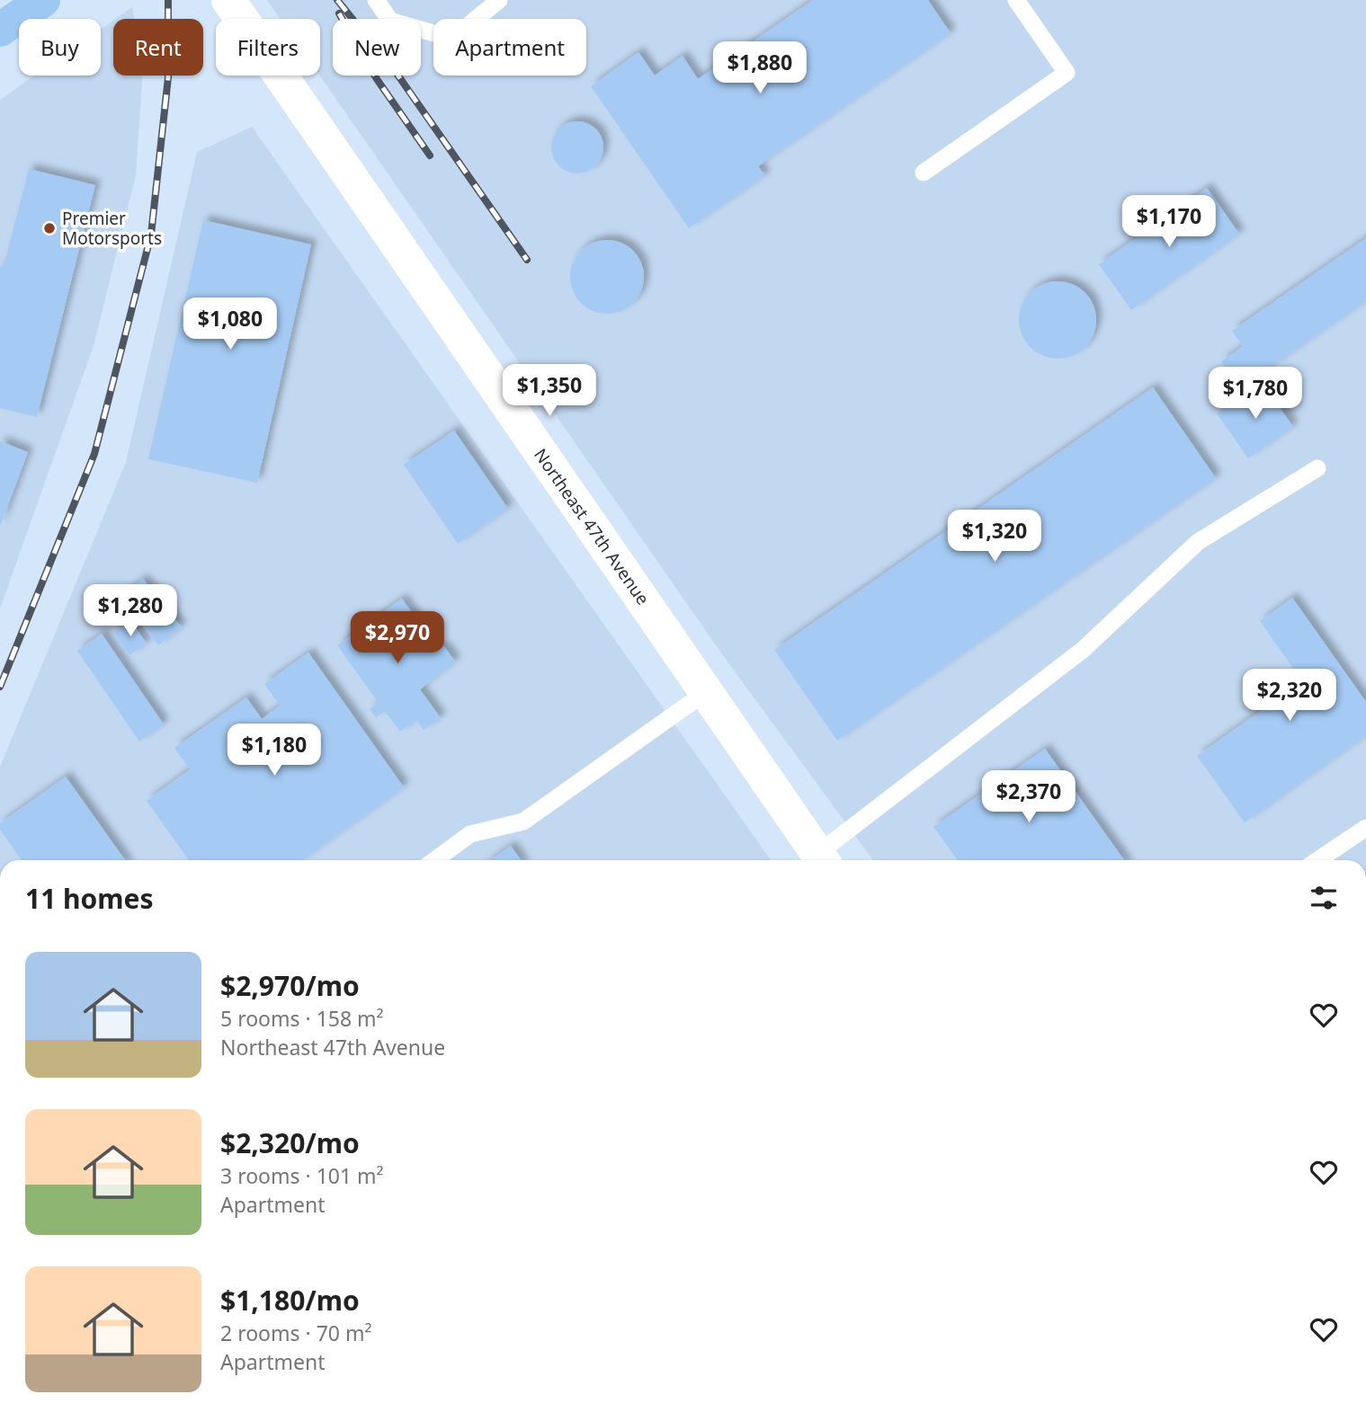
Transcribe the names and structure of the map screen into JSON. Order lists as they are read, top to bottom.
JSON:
{
  "streets": {
    "street": ["Northeast 47th Avenue"]
  },
  "places": ["Premier Motorsports"],
  "page": {
    "chip": [
      "Buy",
      "Rent",
      "Filters",
      "New",
      "Apartment"
    ],
    "price": [
      "$1,880",
      "$1,170",
      "$1,080",
      "$1,350",
      "$1,780",
      "$1,320",
      "$1,280",
      "$2,970",
      "$2,320",
      "$1,180",
      "$2,370"
    ],
    "heading": "11 homes",
    "list": [
      {
        "name": "$2,970/mo",
        "note": "5 rooms · 158 m² · Northeast 47th Avenue"
      },
      {
        "name": "$2,320/mo",
        "note": "3 rooms · 101 m² · Apartment"
      },
      {
        "name": "$1,180/mo",
        "note": "2 rooms · 70 m² · Apartment"
      }
    ]
  }
}
